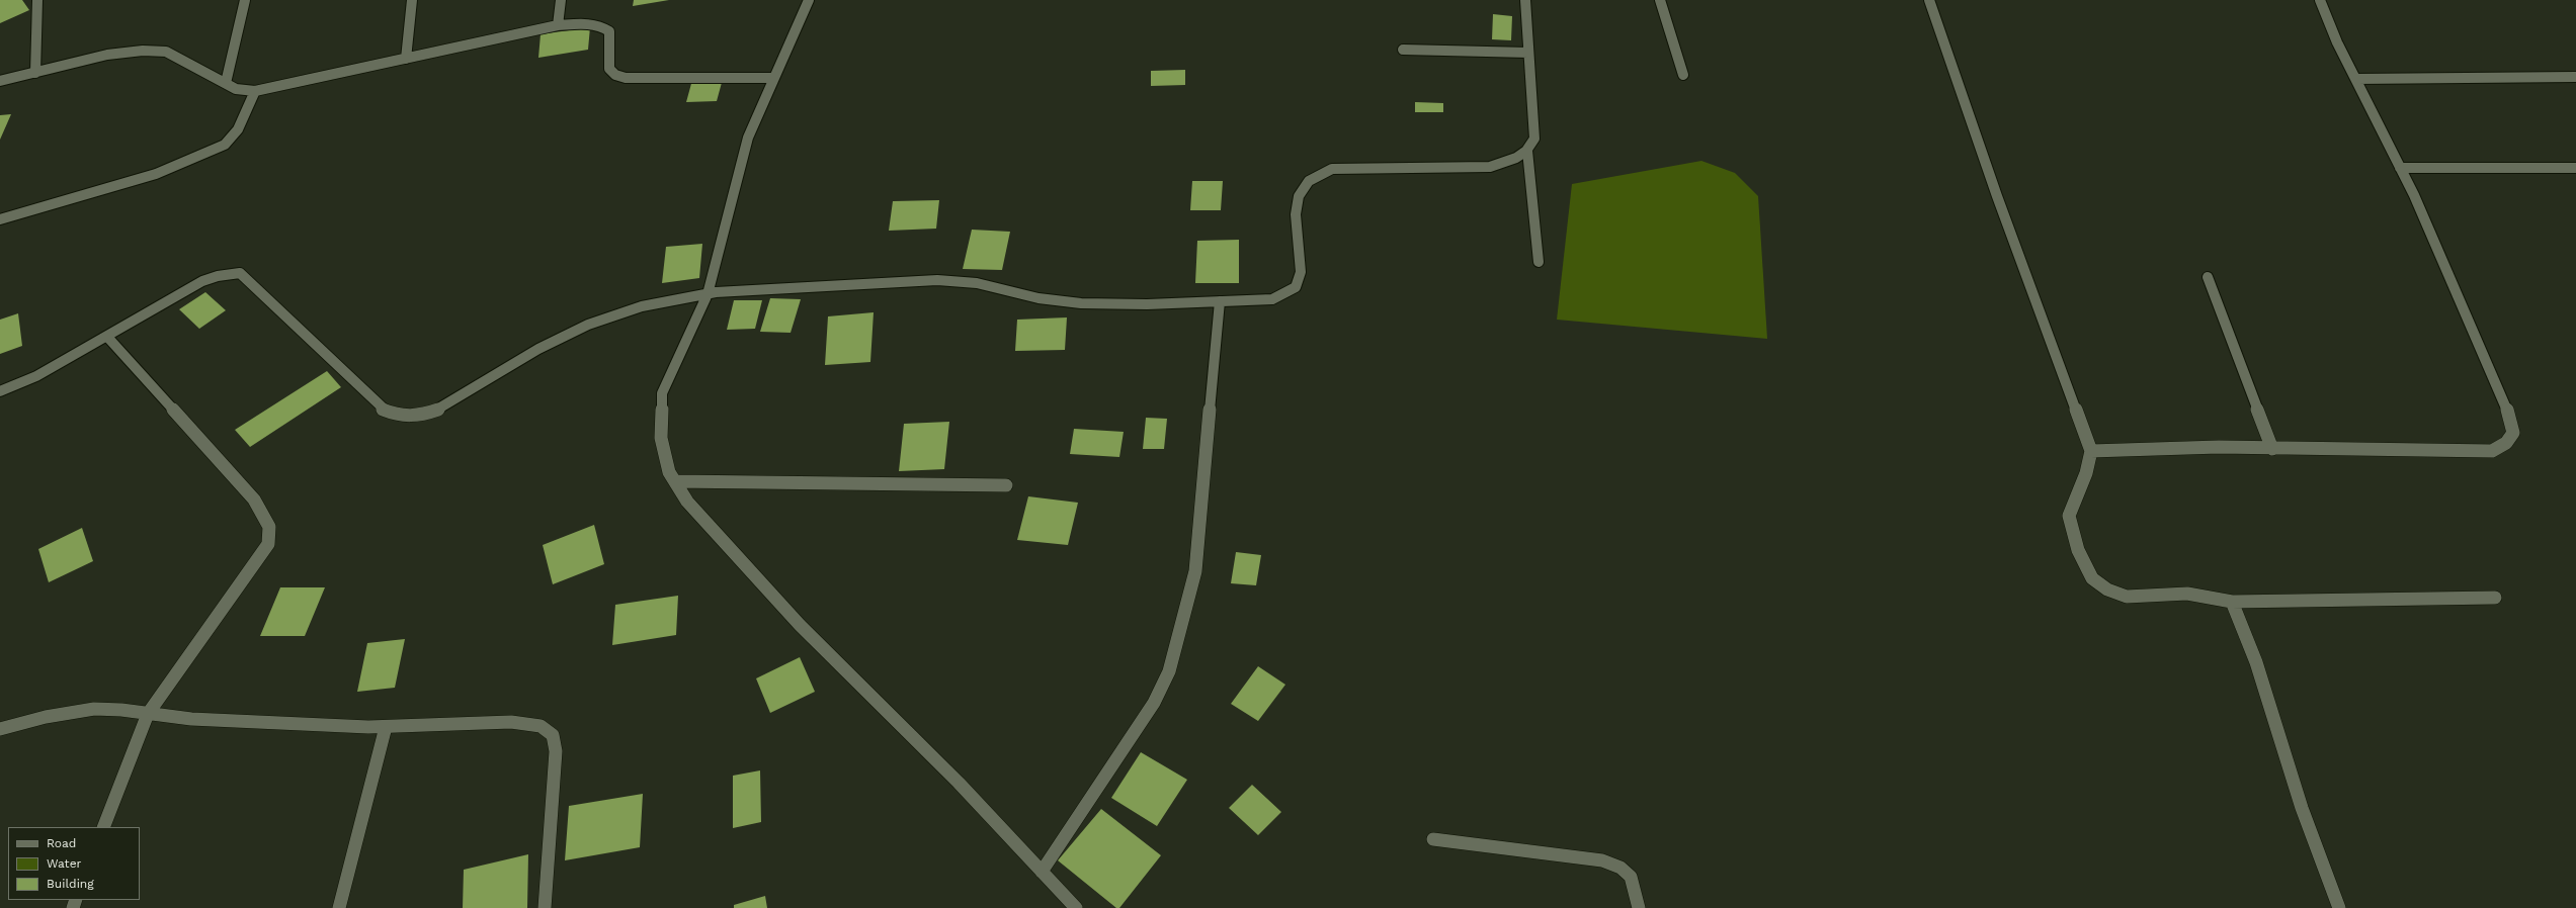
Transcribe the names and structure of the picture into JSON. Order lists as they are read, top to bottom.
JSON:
{
  "legend": ["Road", "Water", "Building"]
}
